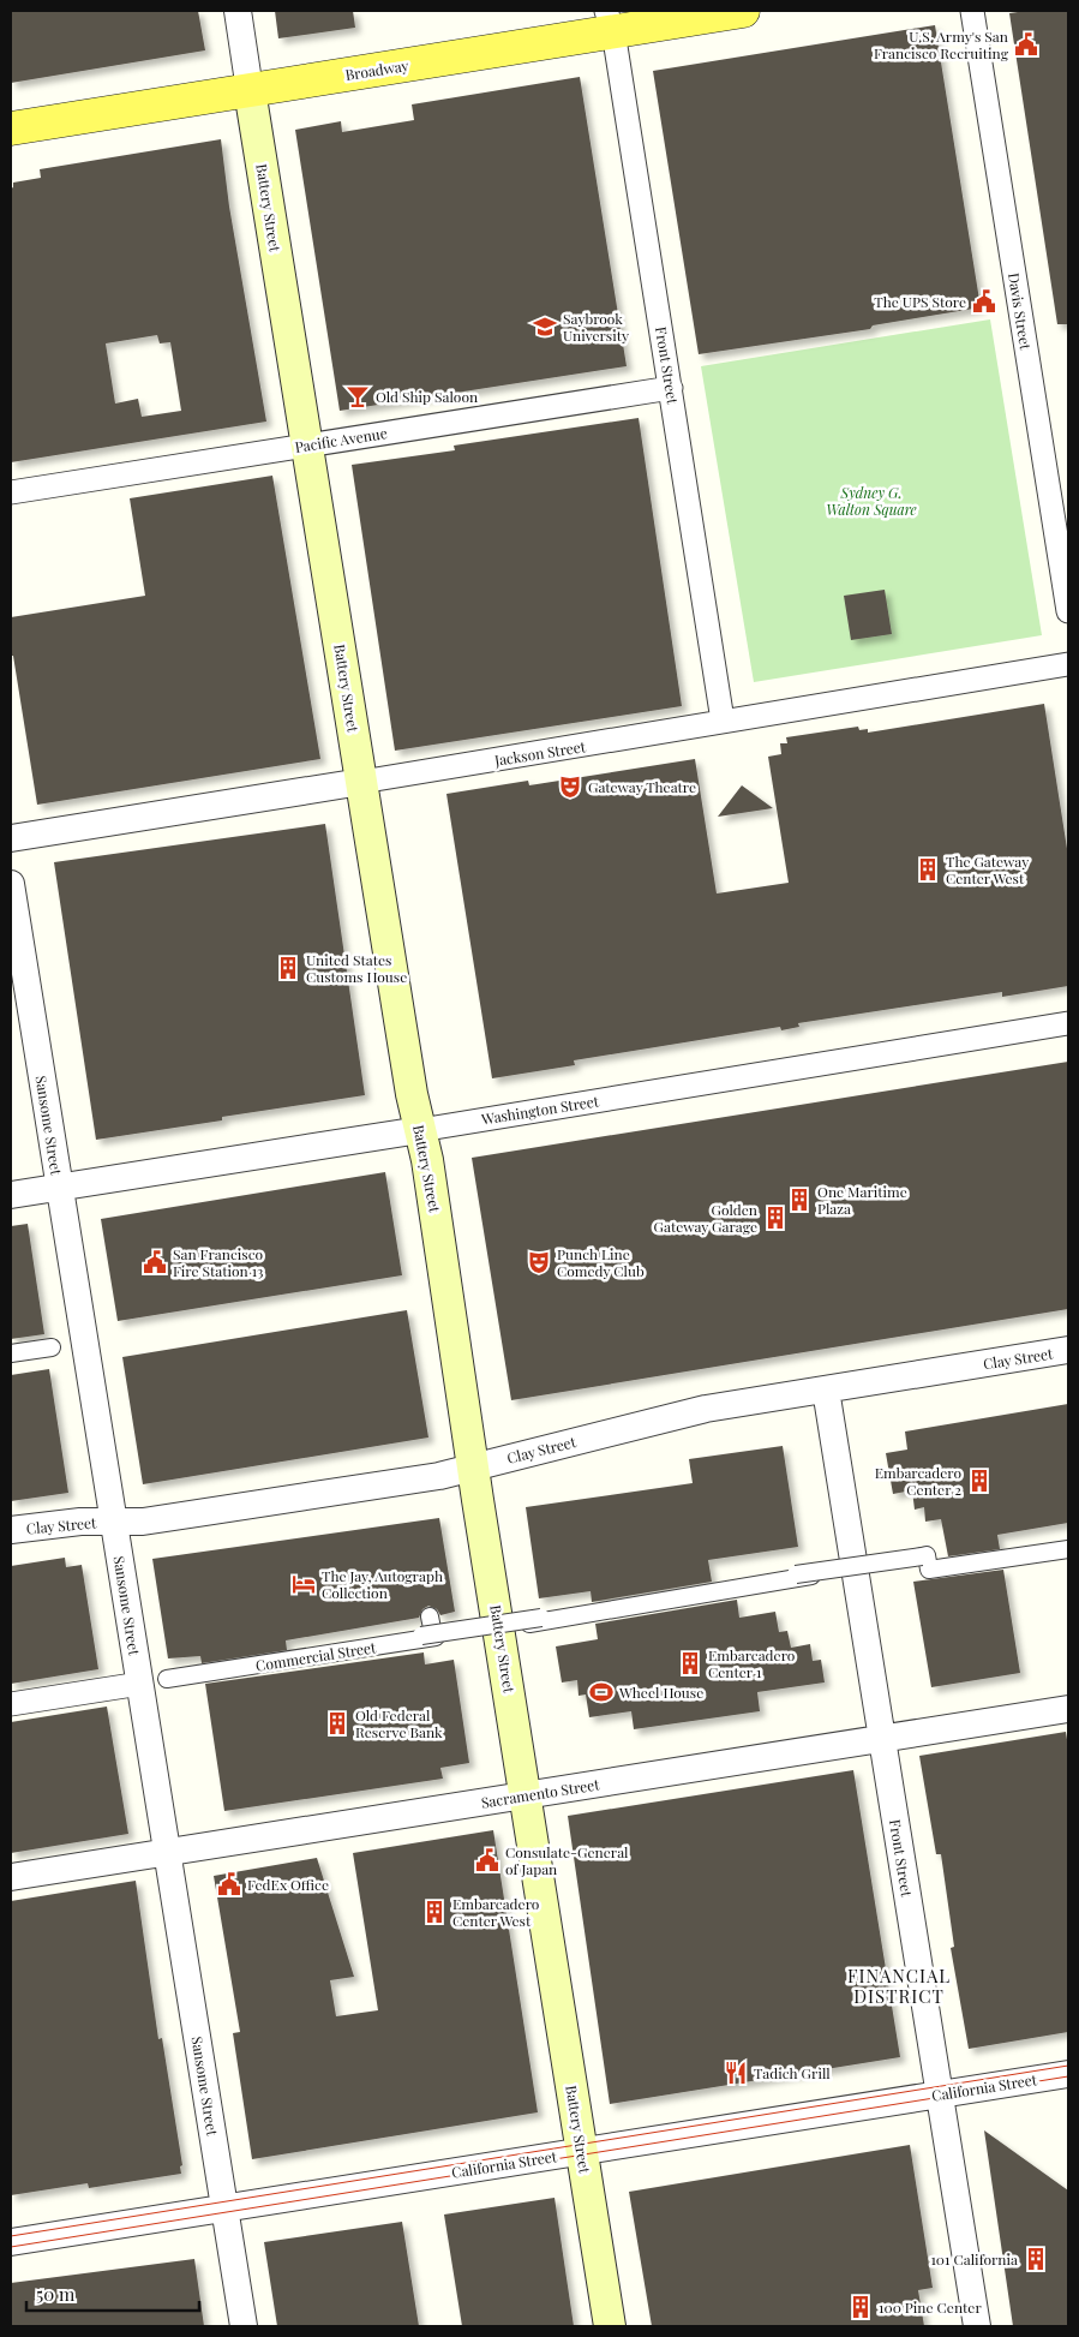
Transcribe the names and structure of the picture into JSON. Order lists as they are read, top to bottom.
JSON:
{
  "streets": {
    "main road": ["Broadway", "Battery Street"],
    "street": [
      "Davis Street",
      "Front Street",
      "Pacific Avenue",
      "Jackson Street",
      "Washington Street",
      "Sansome Street",
      "Clay Street",
      "Commercial Street",
      "Sacramento Street",
      "California Street"
    ]
  },
  "crossings": [
    ["Broadway", "Battery Street"],
    ["Broadway", "Front Street"],
    ["Battery Street", "Pacific Avenue"],
    ["Battery Street", "Jackson Street"],
    ["Battery Street", "Washington Street"],
    ["Battery Street", "Clay Street"],
    ["Battery Street", "Sacramento Street"],
    ["Battery Street", "California Street"],
    ["Front Street", "Pacific Avenue"],
    ["Front Street", "Jackson Street"],
    ["Front Street", "Clay Street"],
    ["Front Street", "Sacramento Street"],
    ["Front Street", "California Street"],
    ["Washington Street", "Sansome Street"],
    ["Sansome Street", "Clay Street"],
    ["Sansome Street", "Sacramento Street"],
    ["Sansome Street", "California Street"]
  ],
  "districts": ["FINANCIAL DISTRICT"],
  "parks": ["Sydney G. Walton Square"],
  "places": {
    "public building": [
      "U.S. Army's San Francisco Recruiting",
      "The UPS Store",
      "San Francisco Fire Station 13",
      "Consulate-General of Japan",
      "FedEx Office"
    ],
    "school or university": ["Saybrook University"],
    "bar": ["Old Ship Saloon"],
    "theatre": ["Gateway Theatre", "Punch Line Comedy Club"],
    "building": [
      "The Gateway Center West",
      "United States Customs House",
      "One Maritime Plaza",
      "Golden Gateway Garage",
      "Embarcadero Center 2",
      "Embarcadero Center 1",
      "Old Federal Reserve Bank",
      "Embarcadero Center West",
      "101 California",
      "100 Pine Center"
    ],
    "hotel": ["The Jay, Autograph Collection"],
    "sports": ["Wheel House"],
    "restaurant": ["Tadich Grill"]
  },
  "scale_bar": "50 m"
}
